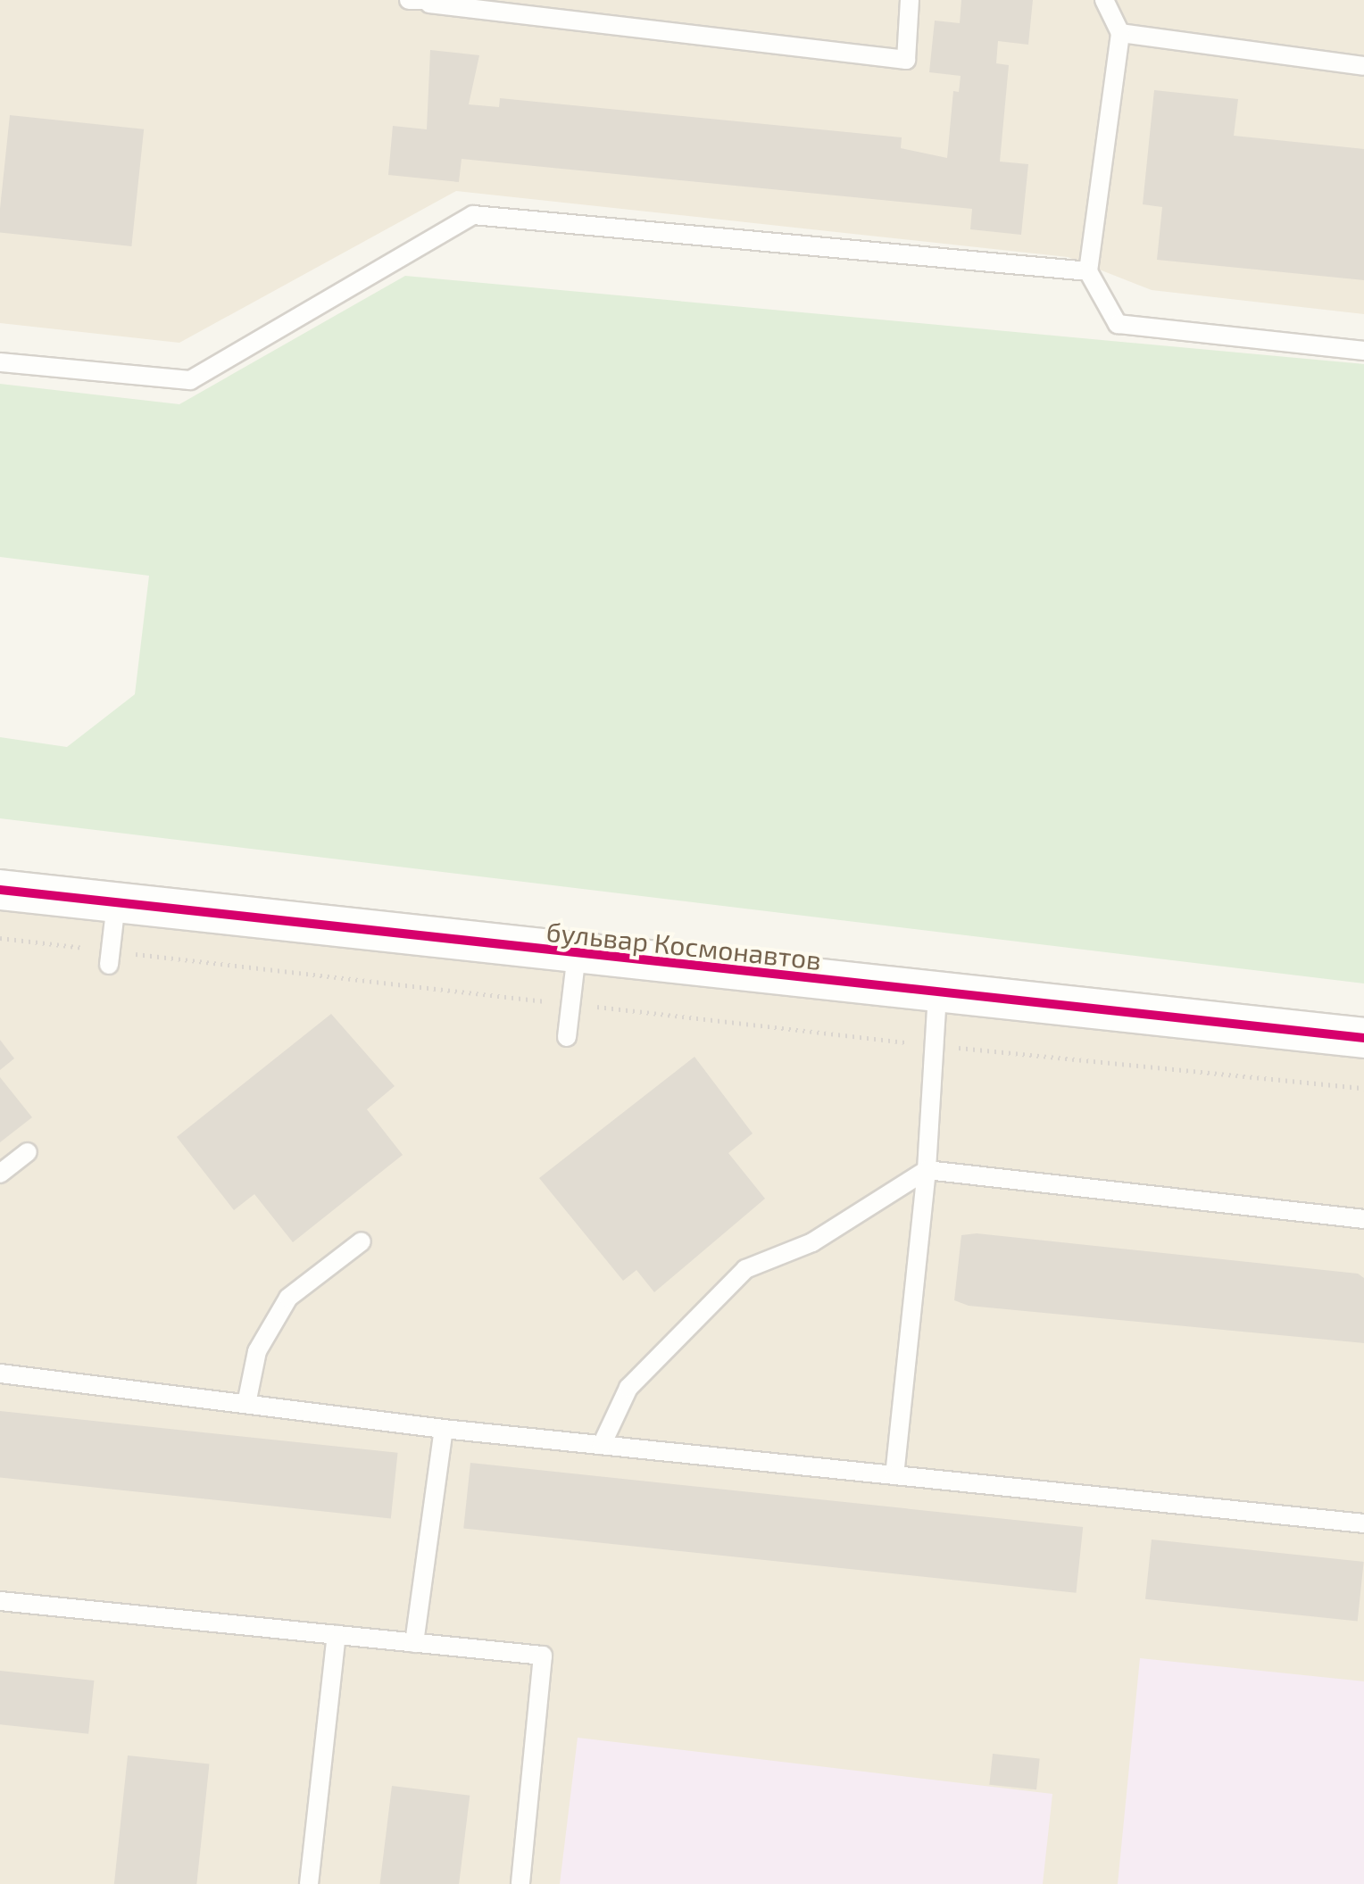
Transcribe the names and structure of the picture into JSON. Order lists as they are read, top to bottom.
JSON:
{
  "streets": {
    "street": ["бульвар Космонавтов"]
  }
}
